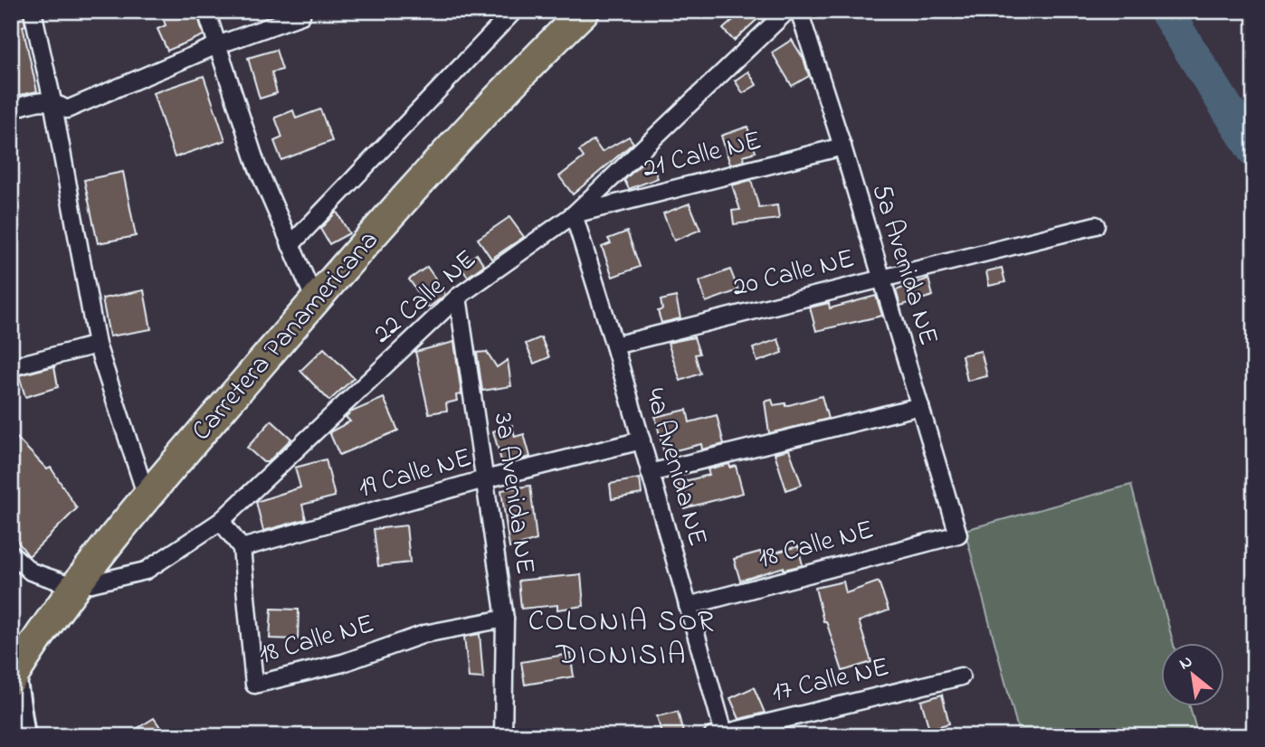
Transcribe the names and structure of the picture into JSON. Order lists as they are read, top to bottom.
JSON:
{
  "streets": {
    "highway": ["Carretera Panamericana"],
    "street": [
      "21 Calle NE",
      "5a Avenida NE",
      "20 Calle NE",
      "22 Calle NE",
      "4a Avenida NE",
      "19 Calle NE",
      "3a Avenida NE",
      "18 Calle NE",
      "17 Calle NE"
    ]
  },
  "crossings": [
    ["21 Calle NE", "5a Avenida NE"],
    ["21 Calle NE", "22 Calle NE"],
    ["21 Calle NE", "4a Avenida NE"],
    ["5a Avenida NE", "20 Calle NE"],
    ["5a Avenida NE", "18 Calle NE"],
    ["20 Calle NE", "4a Avenida NE"],
    ["22 Calle NE", "Carretera Panamericana"],
    ["22 Calle NE", "4a Avenida NE"],
    ["22 Calle NE", "3a Avenida NE"],
    ["4a Avenida NE", "19 Calle NE"],
    ["4a Avenida NE", "18 Calle NE"],
    ["4a Avenida NE", "17 Calle NE"],
    ["19 Calle NE", "3a Avenida NE"],
    ["19 Calle NE", "18 Calle NE"],
    ["3a Avenida NE", "18 Calle NE"]
  ],
  "districts": ["COLONIA SOR DIONISIA"],
  "north": "top left"
}
